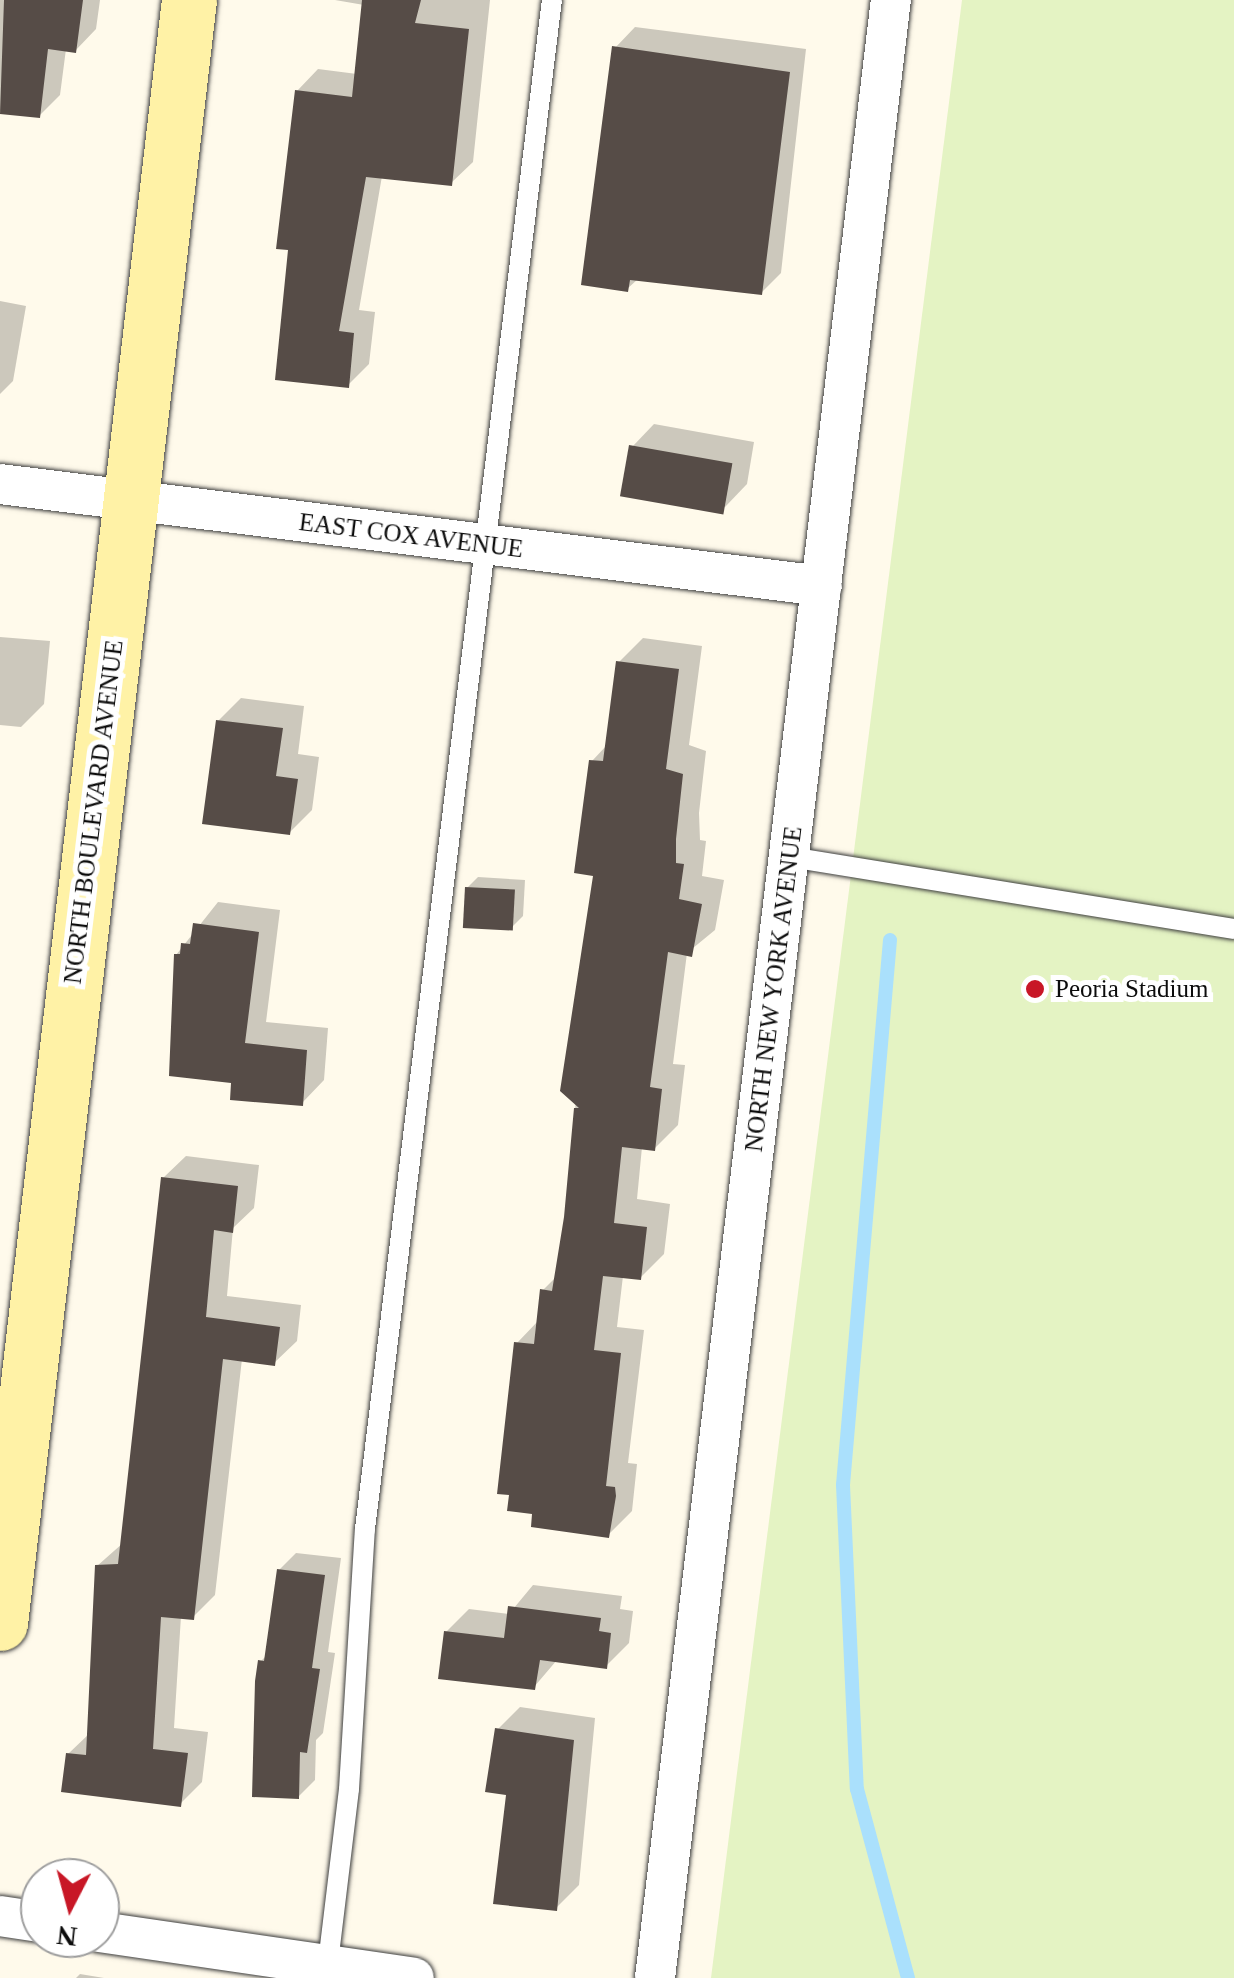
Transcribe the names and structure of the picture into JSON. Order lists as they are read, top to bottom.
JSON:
{
  "streets": {
    "street": ["EAST COX AVENUE", "NORTH BOULEVARD AVENUE", "NORTH NEW YORK AVENUE"]
  },
  "crossings": [
    ["EAST COX AVENUE", "NORTH BOULEVARD AVENUE"],
    ["EAST COX AVENUE", "NORTH NEW YORK AVENUE"]
  ],
  "places": ["Peoria Stadium"],
  "north": "bottom"
}
